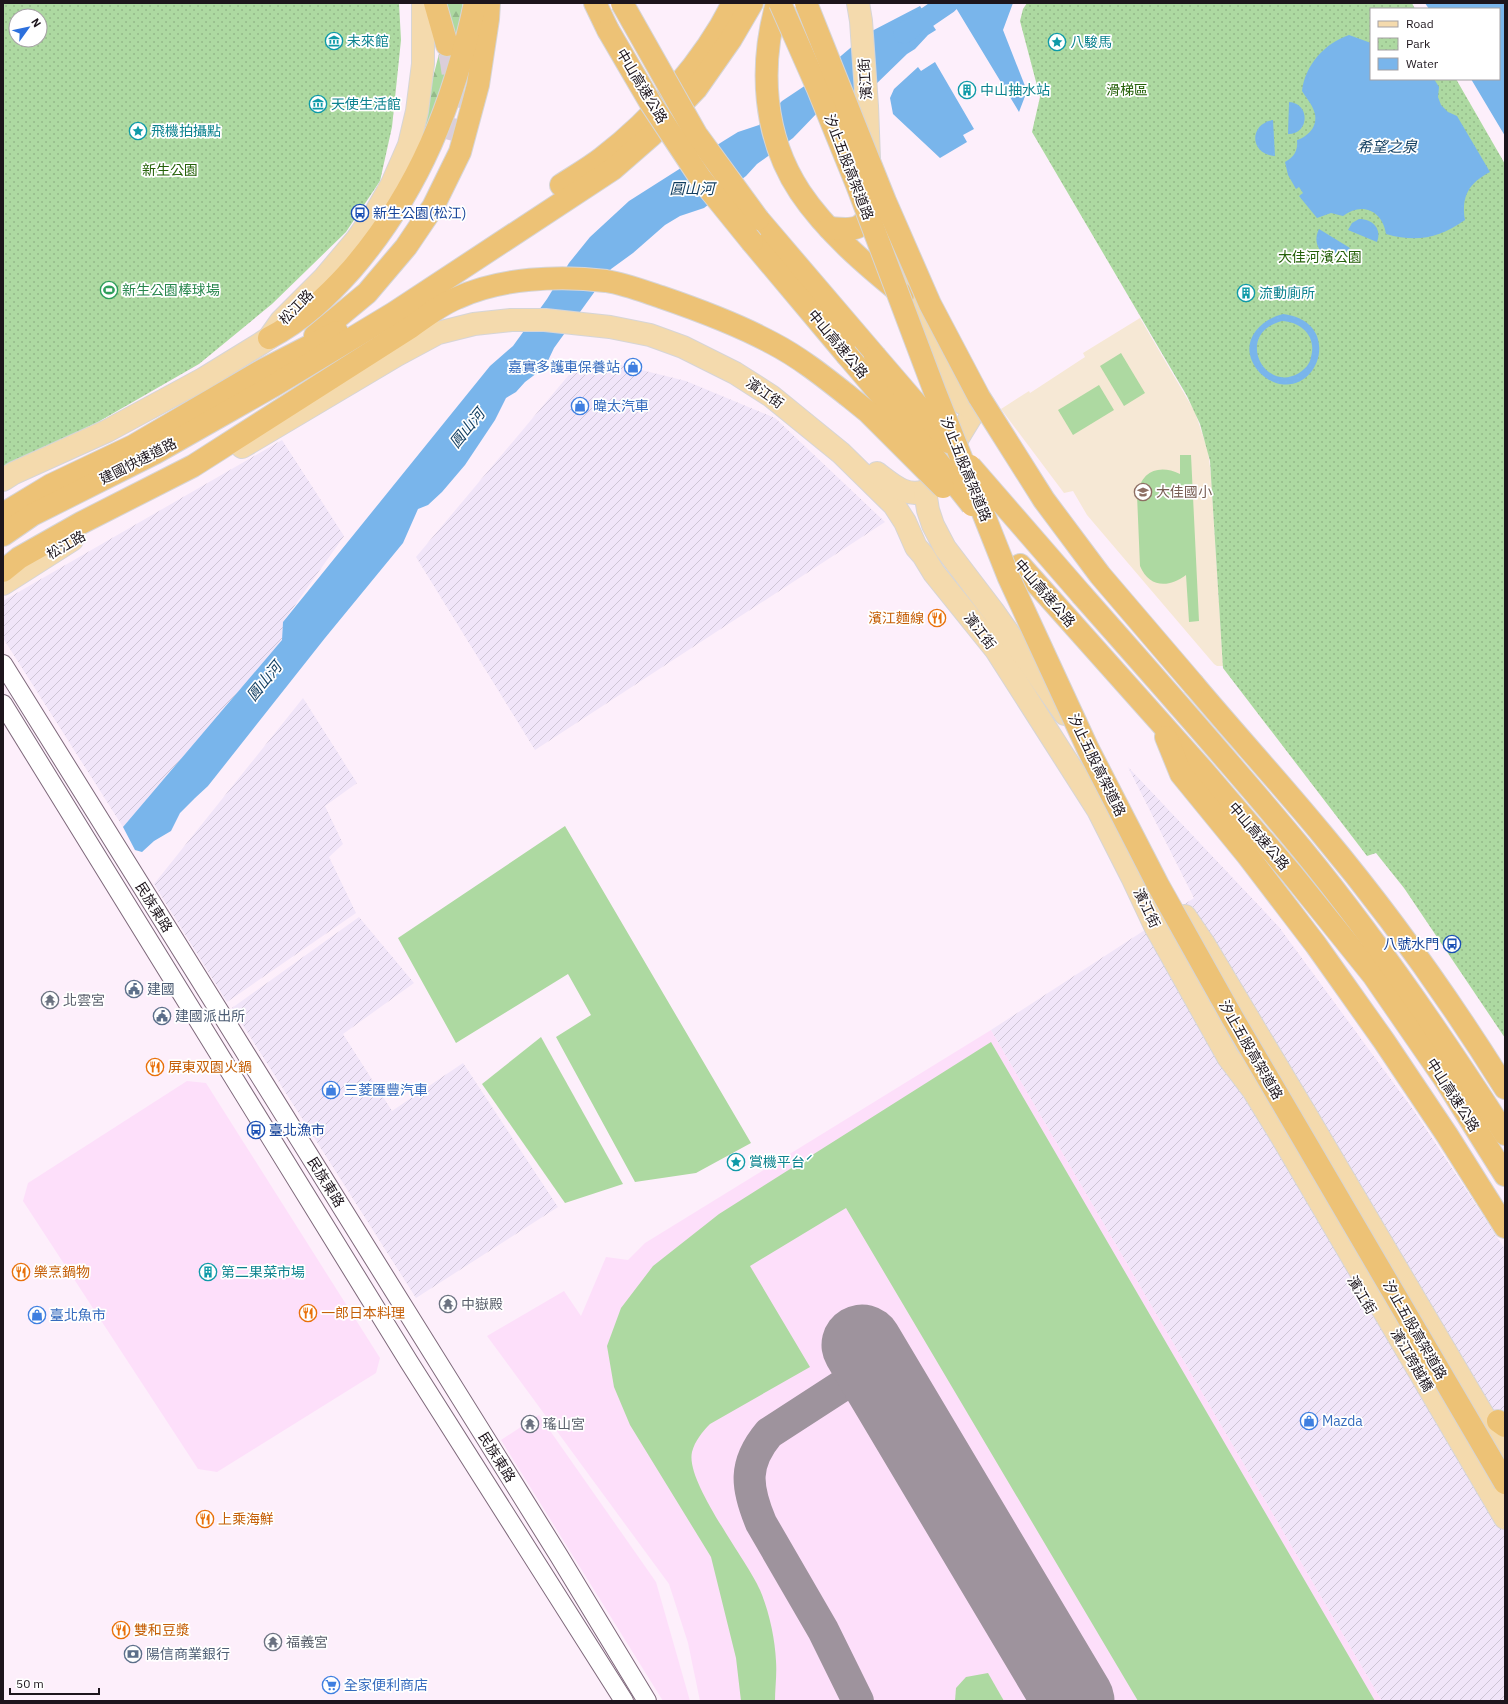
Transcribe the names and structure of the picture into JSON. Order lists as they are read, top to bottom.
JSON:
{
  "streets": {
    "highway": ["中山高速公路", "汐止五股高架道路", "建國快速道路"],
    "main road": ["濱江街", "松江路", "濱江跨越橋"],
    "street": ["民族東路"]
  },
  "crossings": [
    ["濱江街", "松江路"],
    ["濱江街", "濱江跨越橋"]
  ],
  "water": ["希望之泉", "圓山河"],
  "parks": ["滑梯區", "新生公園", "大佳河濱公園"],
  "places": {
    "museum": ["未來館", "天使生活館"],
    "place": ["八駿馬", "飛機拍攝點", "賞機平台ˊ"],
    "building": ["中山抽水站", "流動廁所", "第二果菜市場"],
    "bus stop": ["新生公園(松江)", "八號水門", "臺北漁市"],
    "sports": ["新生公園棒球場"],
    "shop": [
      "嘉實多護車保養站",
      "暐太汽車",
      "三菱匯豐汽車",
      "臺北魚市",
      "Mazda"
    ],
    "school or university": ["大佳國小"],
    "restaurant": [
      "濱江麵線",
      "屏東双園火鍋",
      "樂烹鍋物",
      "一郎日本料理",
      "上乘海鮮",
      "雙和豆漿"
    ],
    "public building": ["建國", "建國派出所"],
    "temple": [
      "北雲宮",
      "中嶽殿",
      "瑤山宮",
      "福義宮"
    ],
    "bank": ["陽信商業銀行"],
    "supermarket": ["全家便利商店"]
  },
  "legend": ["Road", "Park", "Water"],
  "scale_bar": "50 m",
  "north": "top right"
}
